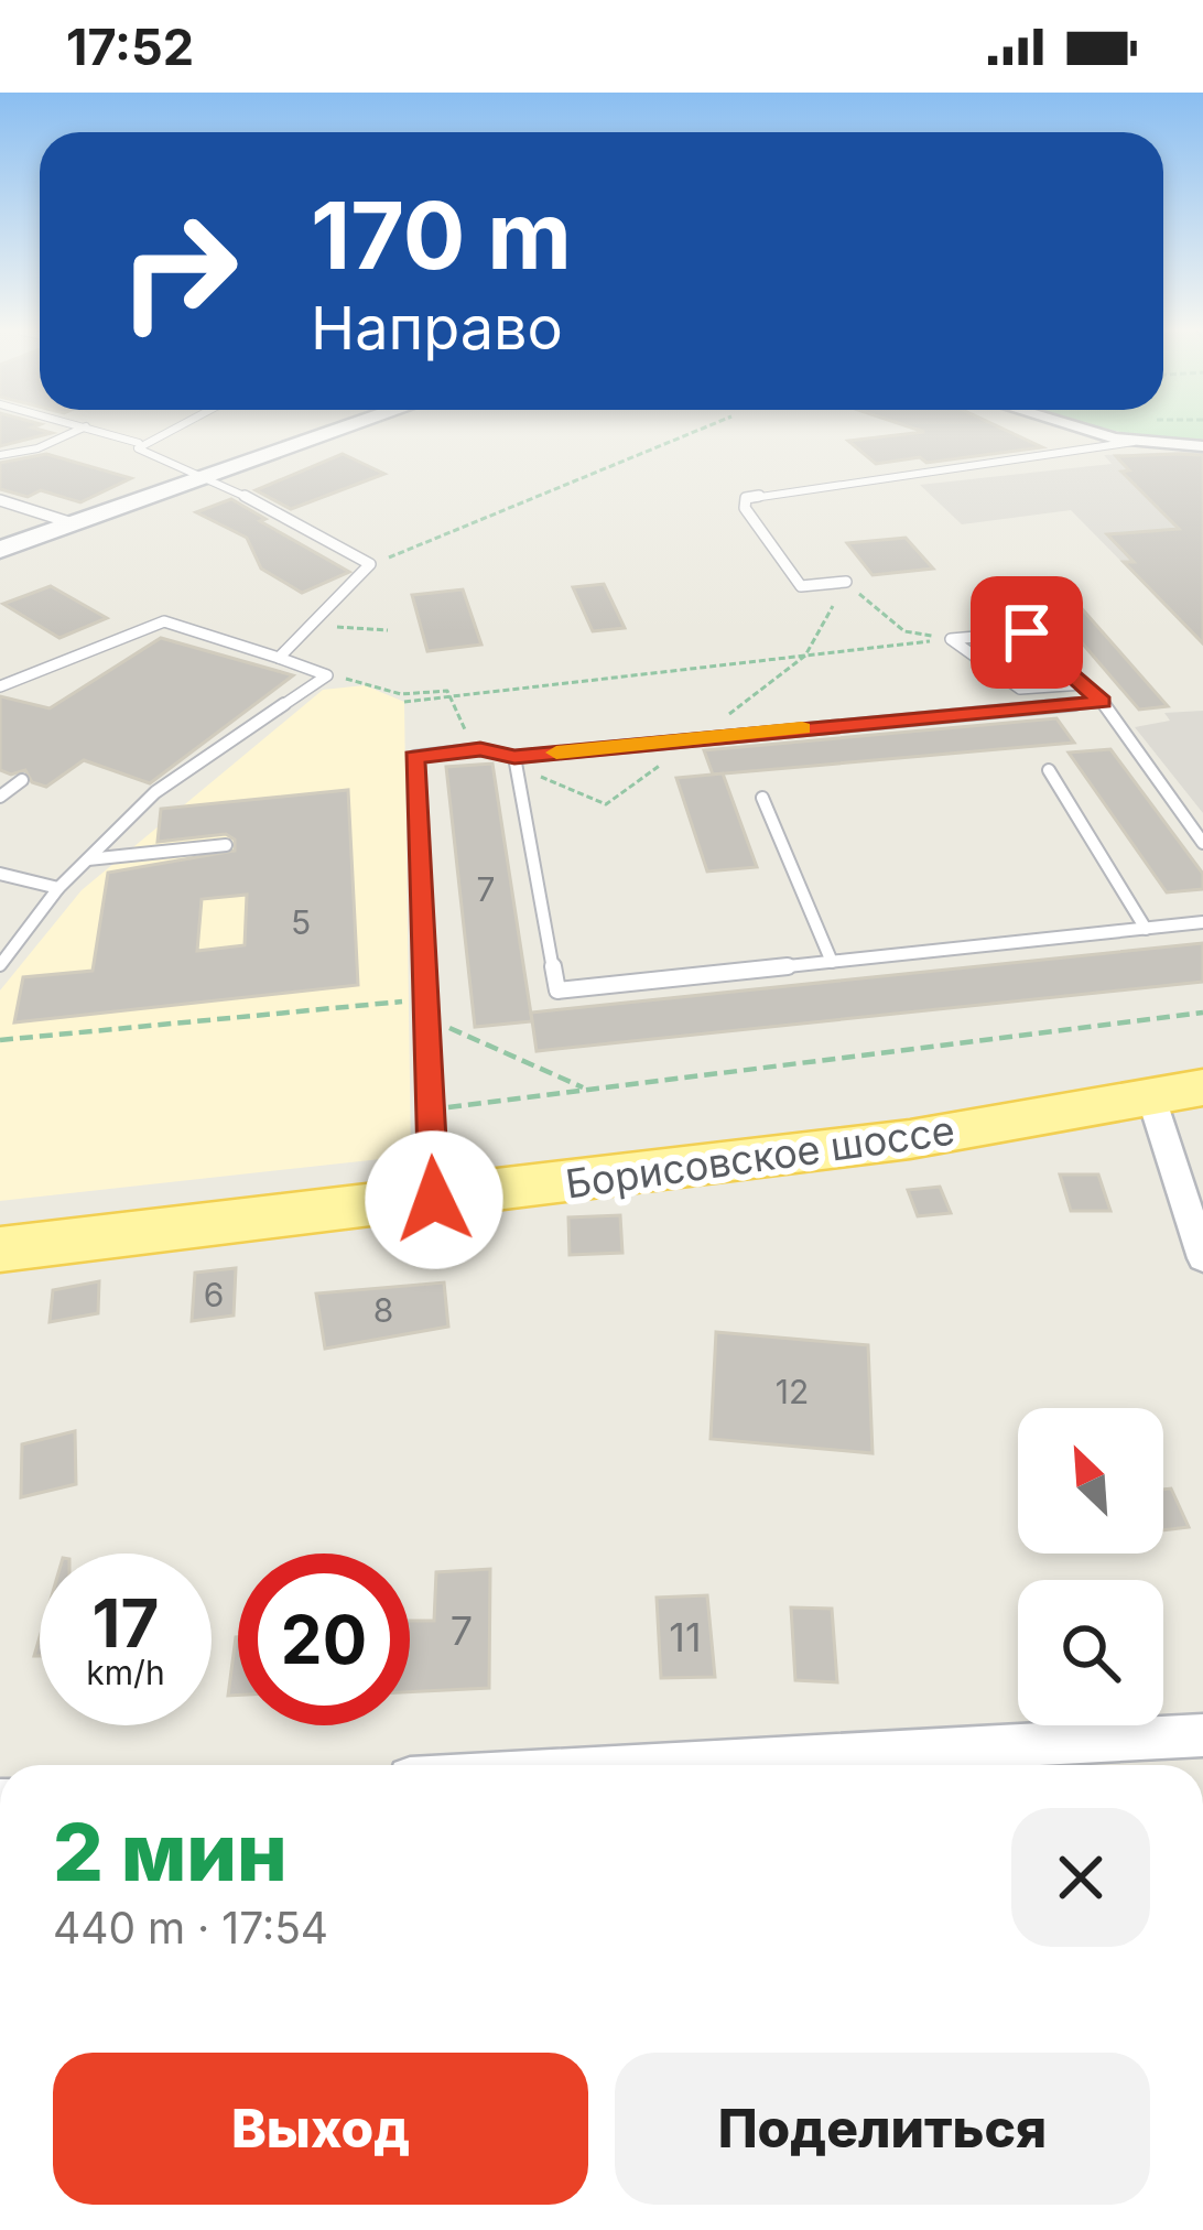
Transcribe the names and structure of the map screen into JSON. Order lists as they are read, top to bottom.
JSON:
{
  "streets": {
    "main road": ["Борисовское шоссе"]
  },
  "house_numbers": [
    "7",
    "5",
    "6",
    "8",
    "12",
    "7",
    "11"
  ],
  "north": "top left",
  "page": {
    "status": "17:52",
    "turn": ["170 m", "Направо"],
    "speed": "17 km/h",
    "limit": "20",
    "heading": ["2 мин", "440 m · 17:54"],
    "buttons": ["Выход", "Поделиться"]
  }
}
